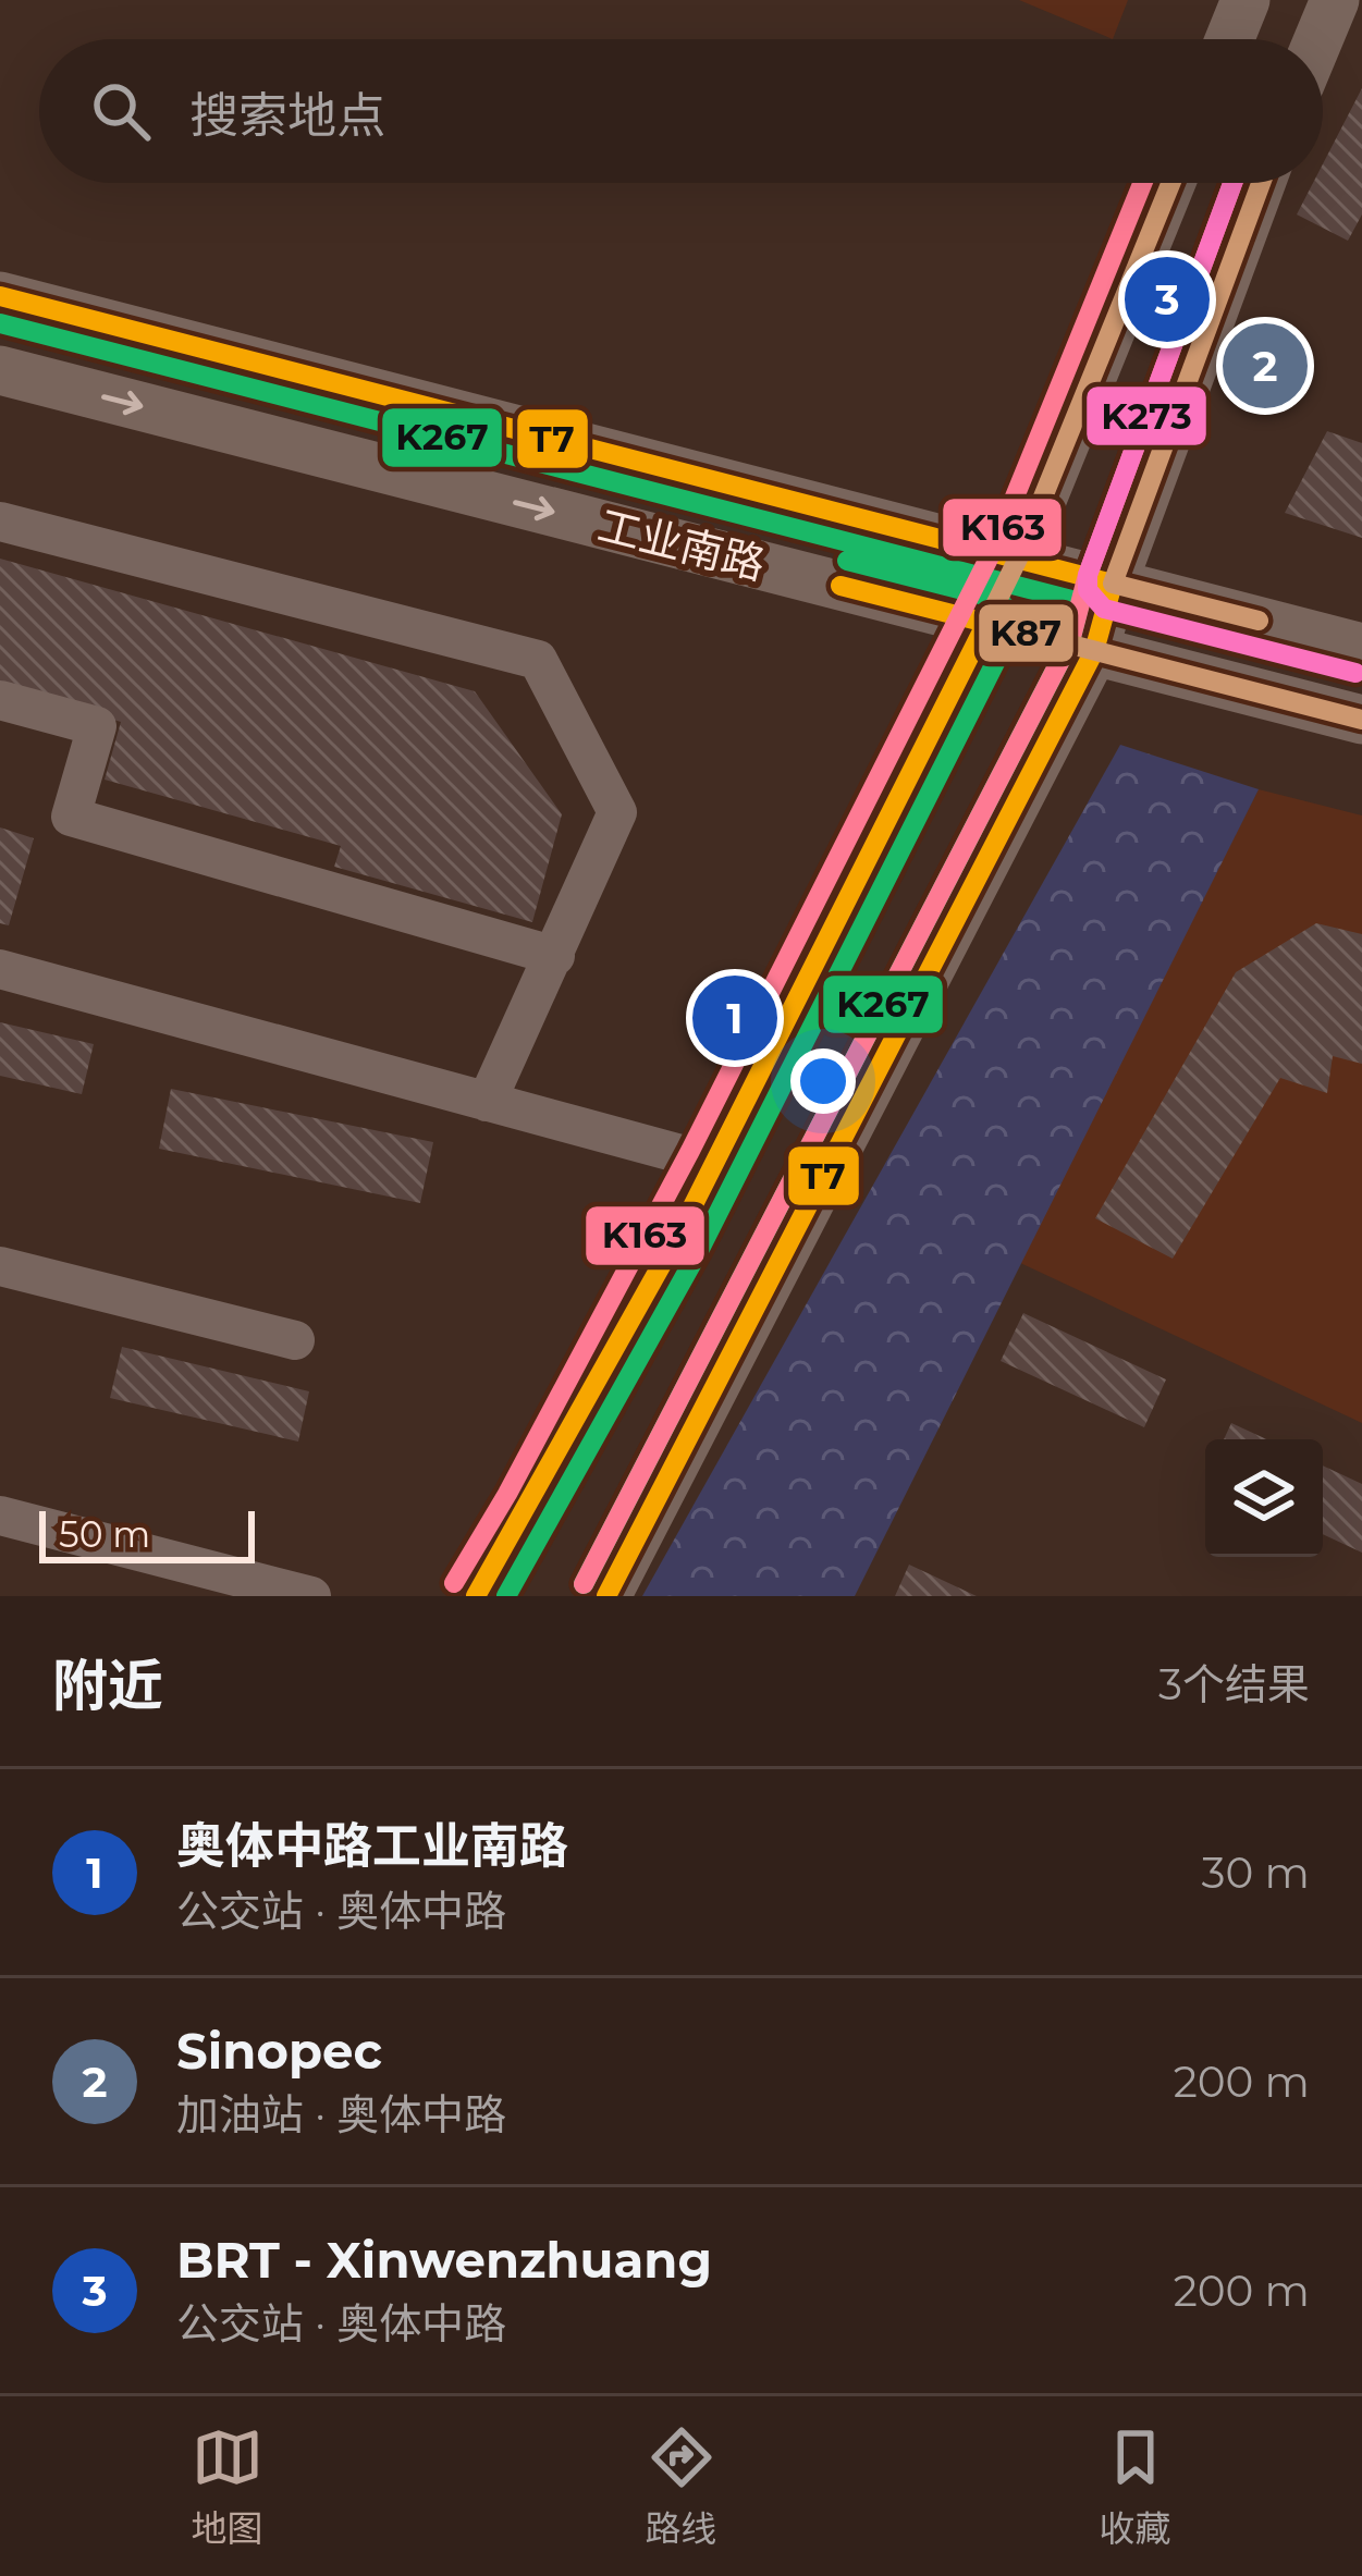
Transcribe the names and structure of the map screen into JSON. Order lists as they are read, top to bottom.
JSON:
{
  "streets": {
    "main road": ["工业南路"]
  },
  "lines": [
    "transit line K163",
    "transit line K87",
    "transit line K273",
    "transit line T7",
    "transit line K267"
  ],
  "scale_bar": "50 m",
  "page": {
    "search": "搜索地点",
    "pins": ["3", "2", "1"],
    "scale": "50 m",
    "heading": ["附近", "3个结果"],
    "list": [
      {
        "mark": "1",
        "name": "奥体中路工业南路",
        "note": "公交站 · 奥体中路",
        "value": "30 m"
      },
      {
        "mark": "2",
        "name": "Sinopec",
        "note": "加油站 · 奥体中路",
        "value": "200 m"
      },
      {
        "mark": "3",
        "name": "BRT - Xinwenzhuang",
        "note": "公交站 · 奥体中路",
        "value": "200 m"
      }
    ],
    "nav": ["地图", "路线", "收藏"]
  }
}
